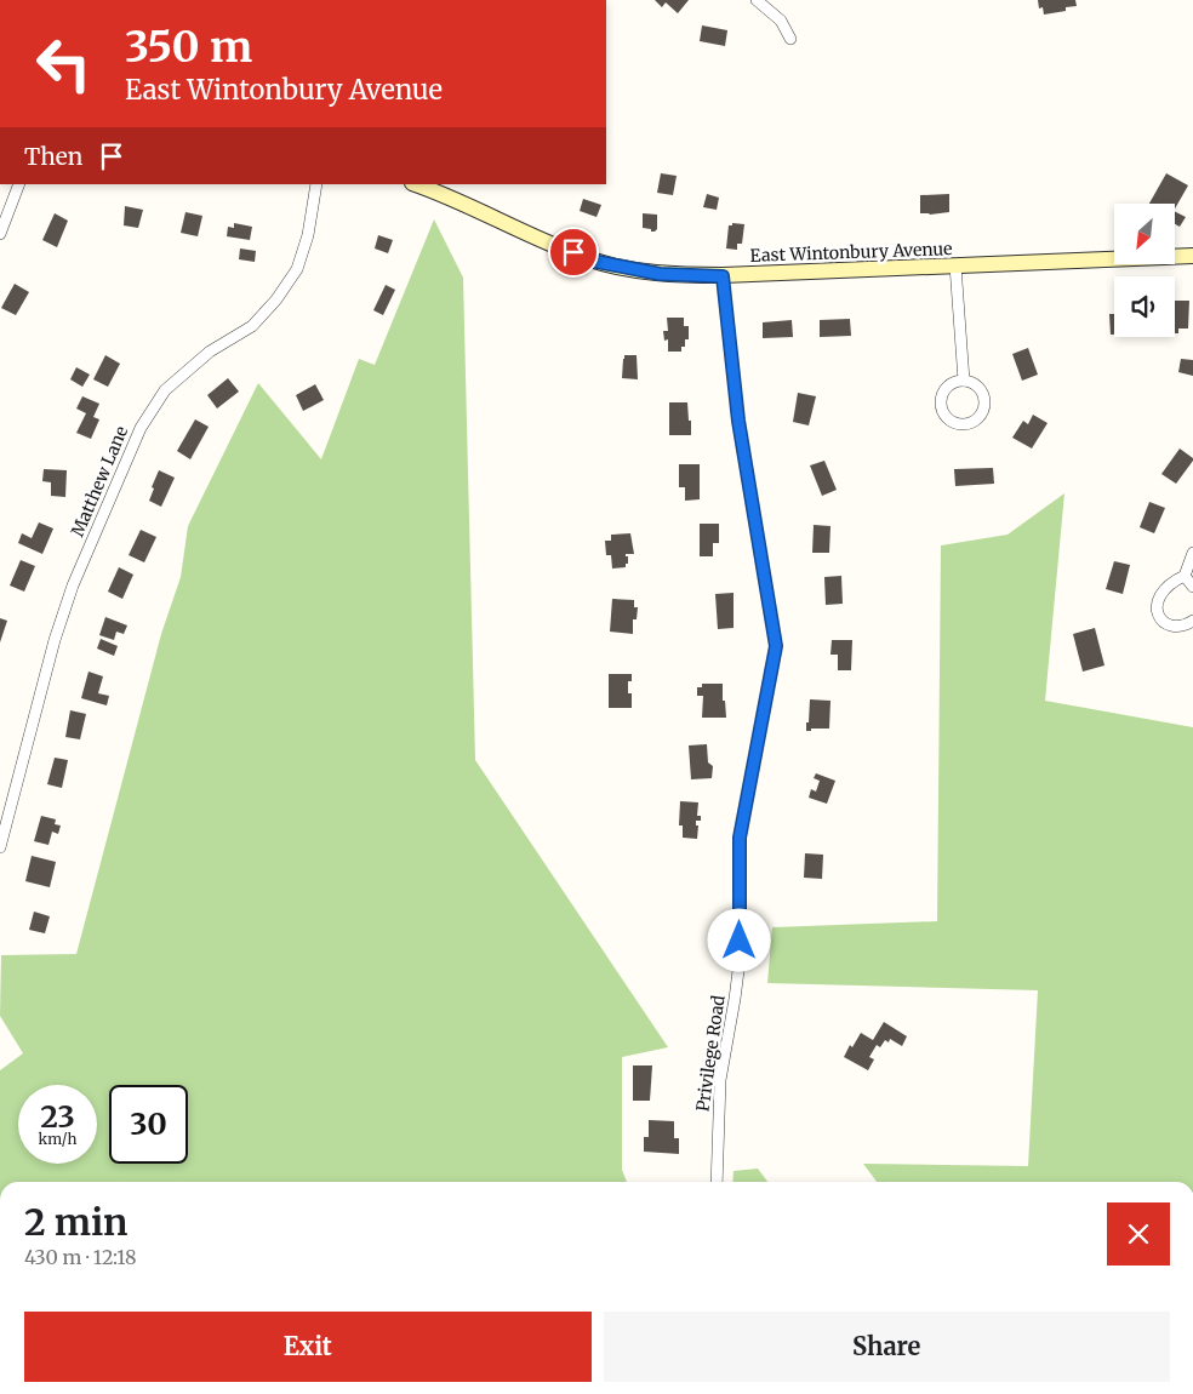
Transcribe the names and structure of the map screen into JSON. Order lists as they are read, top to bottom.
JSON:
{
  "streets": {
    "main road": ["East Wintonbury Avenue"],
    "street": ["Matthew Lane", "Privilege Road"]
  },
  "crossings": [
    ["East Wintonbury Avenue", "Privilege Road"]
  ],
  "north": "bottom left",
  "page": {
    "turn": ["350 m", "East Wintonbury Avenue"],
    "then": "Then",
    "speed": "23 km/h",
    "limit": "30",
    "heading": ["2 min", "430 m · 12:18"],
    "buttons": ["Exit", "Share"]
  }
}
